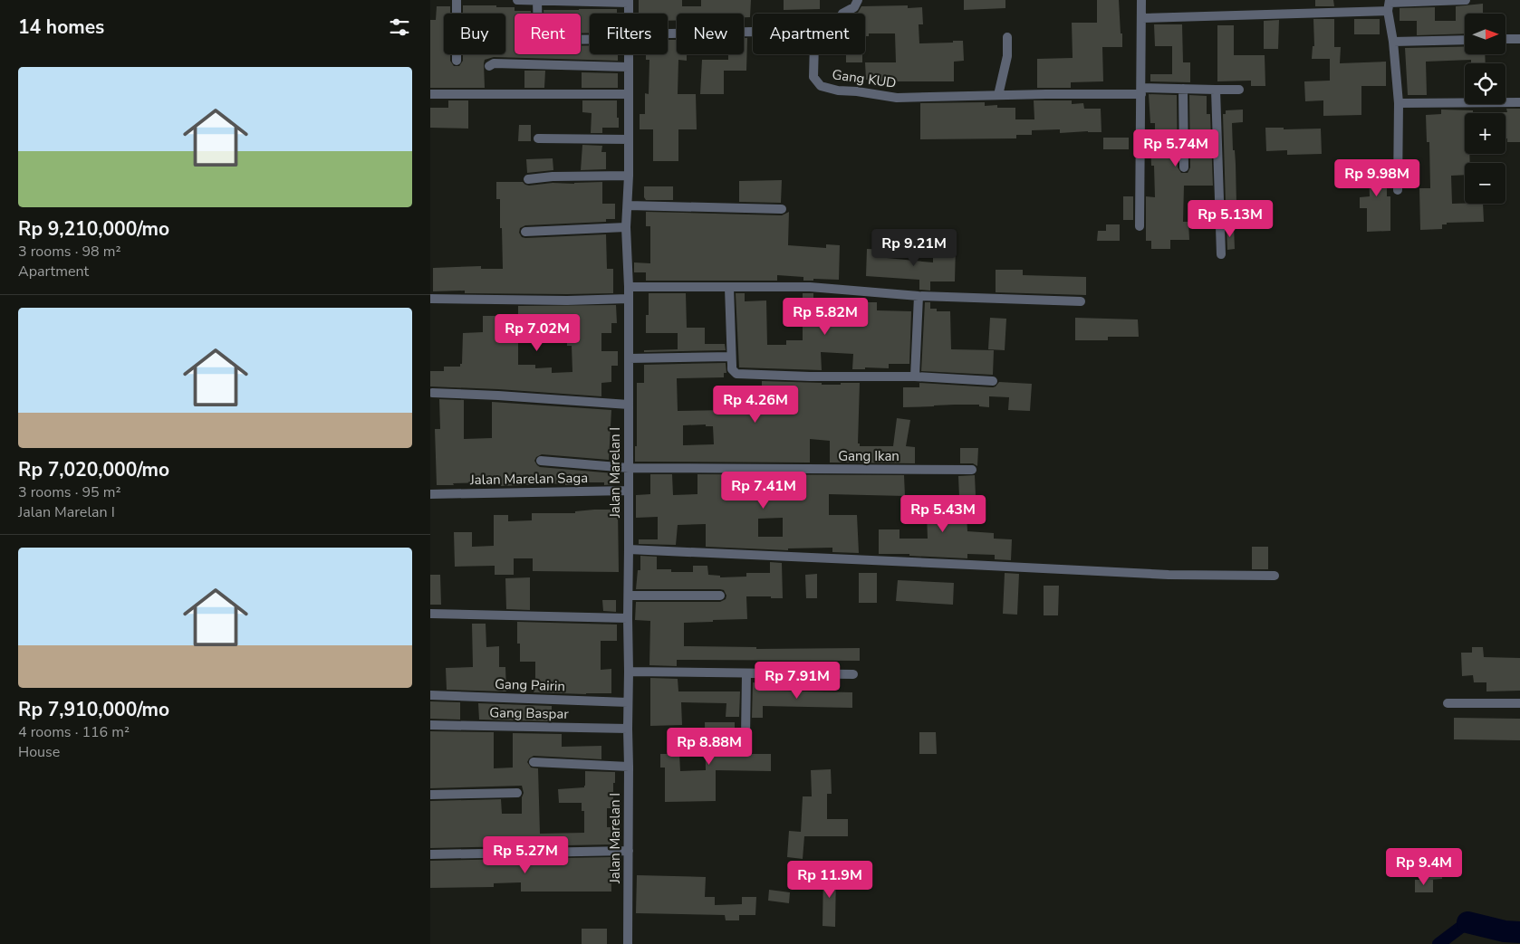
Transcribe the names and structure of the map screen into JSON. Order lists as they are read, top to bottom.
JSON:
{
  "streets": {
    "street": [
      "Gang KUD",
      "Gang Ikan",
      "Jalan Marelan I",
      "Jalan Marelan Saga",
      "Gang Pairin",
      "Gang Baspar"
    ]
  },
  "crossings": [
    ["Gang Ikan", "Jalan Marelan I"],
    ["Jalan Marelan I", "Jalan Marelan Saga"],
    ["Jalan Marelan I", "Gang Pairin"],
    ["Jalan Marelan I", "Gang Baspar"]
  ],
  "north": "right",
  "page": {
    "heading": "14 homes",
    "map_buttons": ["+", "−"],
    "chip": [
      "Buy",
      "Rent",
      "Filters",
      "New",
      "Apartment"
    ],
    "list": [
      {
        "name": "Rp 9,210,000/mo",
        "note": "3 rooms · 98 m² · Apartment"
      },
      {
        "name": "Rp 7,020,000/mo",
        "note": "3 rooms · 95 m² · Jalan Marelan I"
      },
      {
        "name": "Rp 7,910,000/mo",
        "note": "4 rooms · 116 m² · House"
      }
    ],
    "price": [
      "Rp 5.74M",
      "Rp 9.98M",
      "Rp 5.13M",
      "Rp 9.21M",
      "Rp 5.82M",
      "Rp 7.02M",
      "Rp 4.26M",
      "Rp 7.41M",
      "Rp 5.43M",
      "Rp 7.91M",
      "Rp 8.88M",
      "Rp 5.27M",
      "Rp 9.4M",
      "Rp 11.9M"
    ]
  }
}
